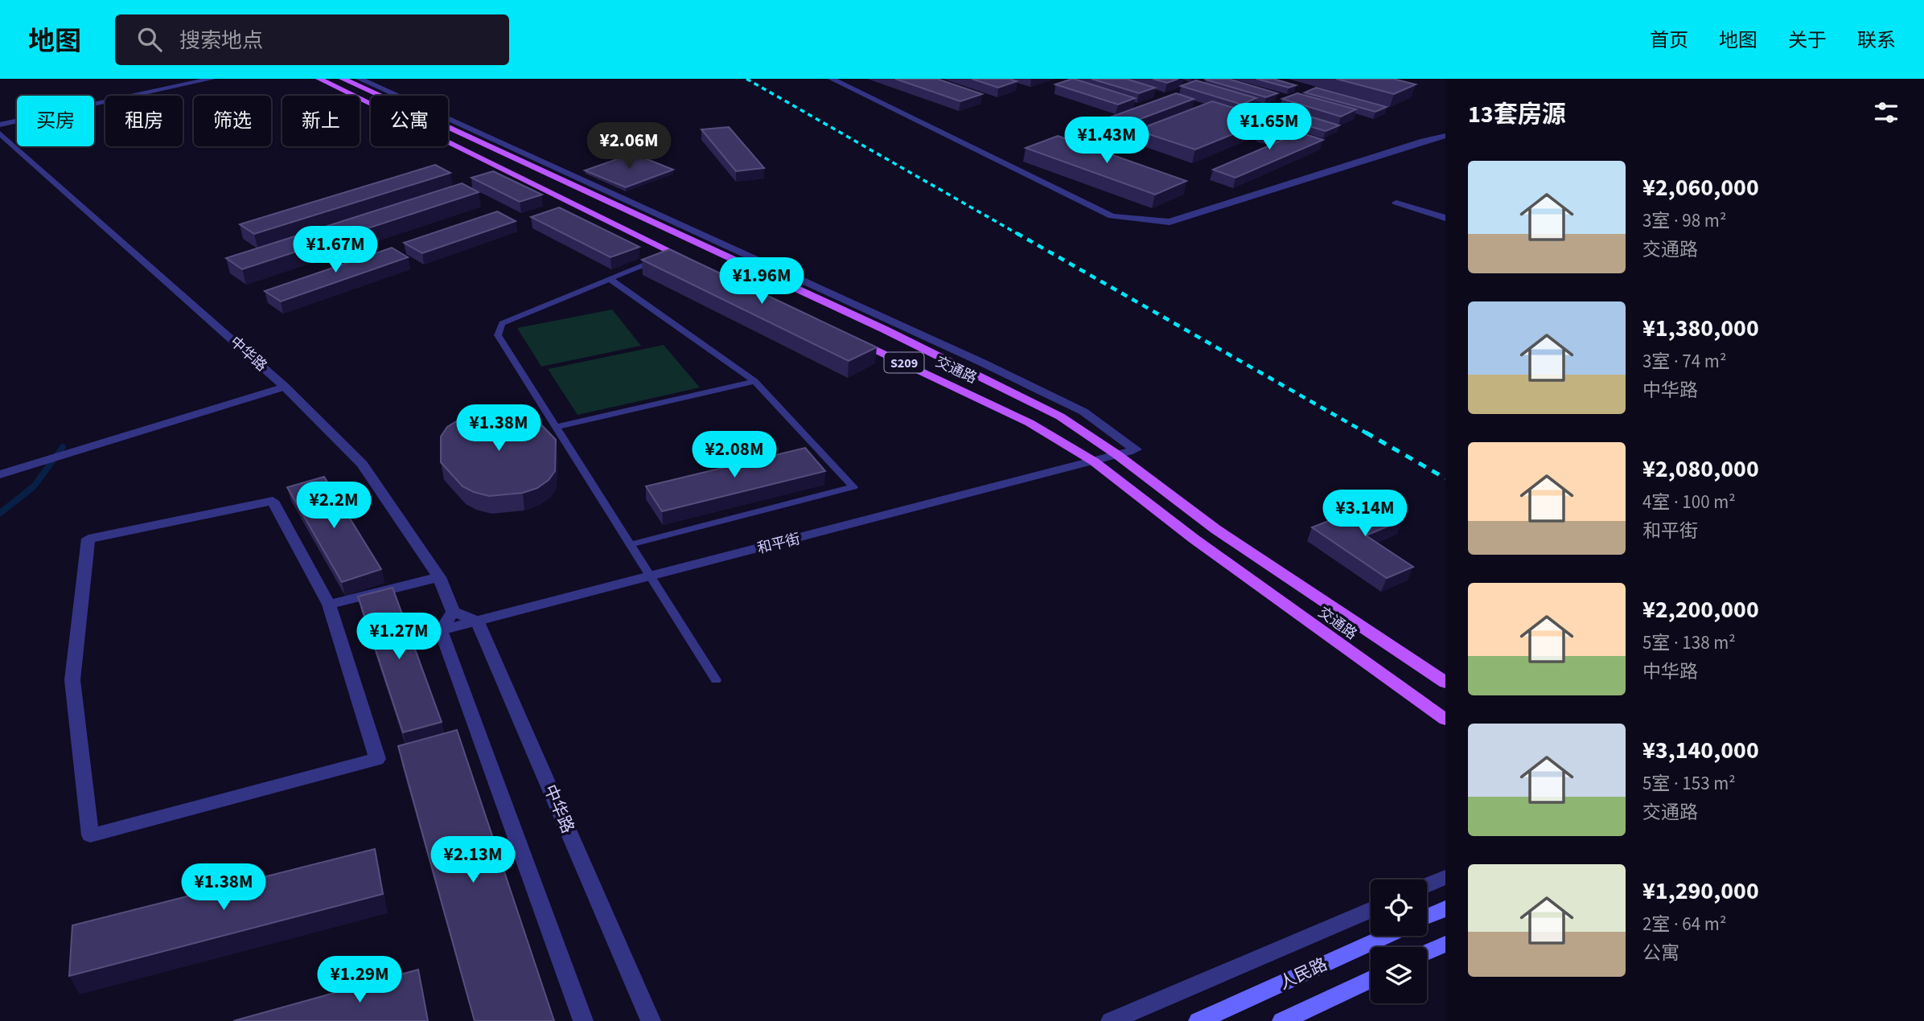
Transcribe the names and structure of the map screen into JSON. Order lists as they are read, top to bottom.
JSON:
{
  "streets": {
    "main road": ["S209", "交通路", "人民路"],
    "street": ["中华路", "和平街"]
  },
  "crossings": [
    ["中华路", "和平街"],
    ["交通路", "和平街"]
  ],
  "page": {
    "header": "地图",
    "search": "搜索地点",
    "nav": [
      "首页",
      "地图",
      "关于",
      "联系"
    ],
    "heading": "13套房源",
    "chip": [
      "买房",
      "租房",
      "筛选",
      "新上",
      "公寓"
    ],
    "price": [
      "¥1.65M",
      "¥1.43M",
      "¥2.06M",
      "¥1.67M",
      "¥1.96M",
      "¥1.38M",
      "¥2.08M",
      "¥2.2M",
      "¥3.14M",
      "¥1.27M",
      "¥2.13M",
      "¥1.38M",
      "¥1.29M"
    ],
    "list": [
      {
        "name": "¥2,060,000",
        "note": "3室 · 98 m² · 交通路"
      },
      {
        "name": "¥1,380,000",
        "note": "3室 · 74 m² · 中华路"
      },
      {
        "name": "¥2,080,000",
        "note": "4室 · 100 m² · 和平街"
      },
      {
        "name": "¥2,200,000",
        "note": "5室 · 138 m² · 中华路"
      },
      {
        "name": "¥3,140,000",
        "note": "5室 · 153 m² · 交通路"
      },
      {
        "name": "¥1,290,000",
        "note": "2室 · 64 m² · 公寓"
      }
    ]
  }
}
